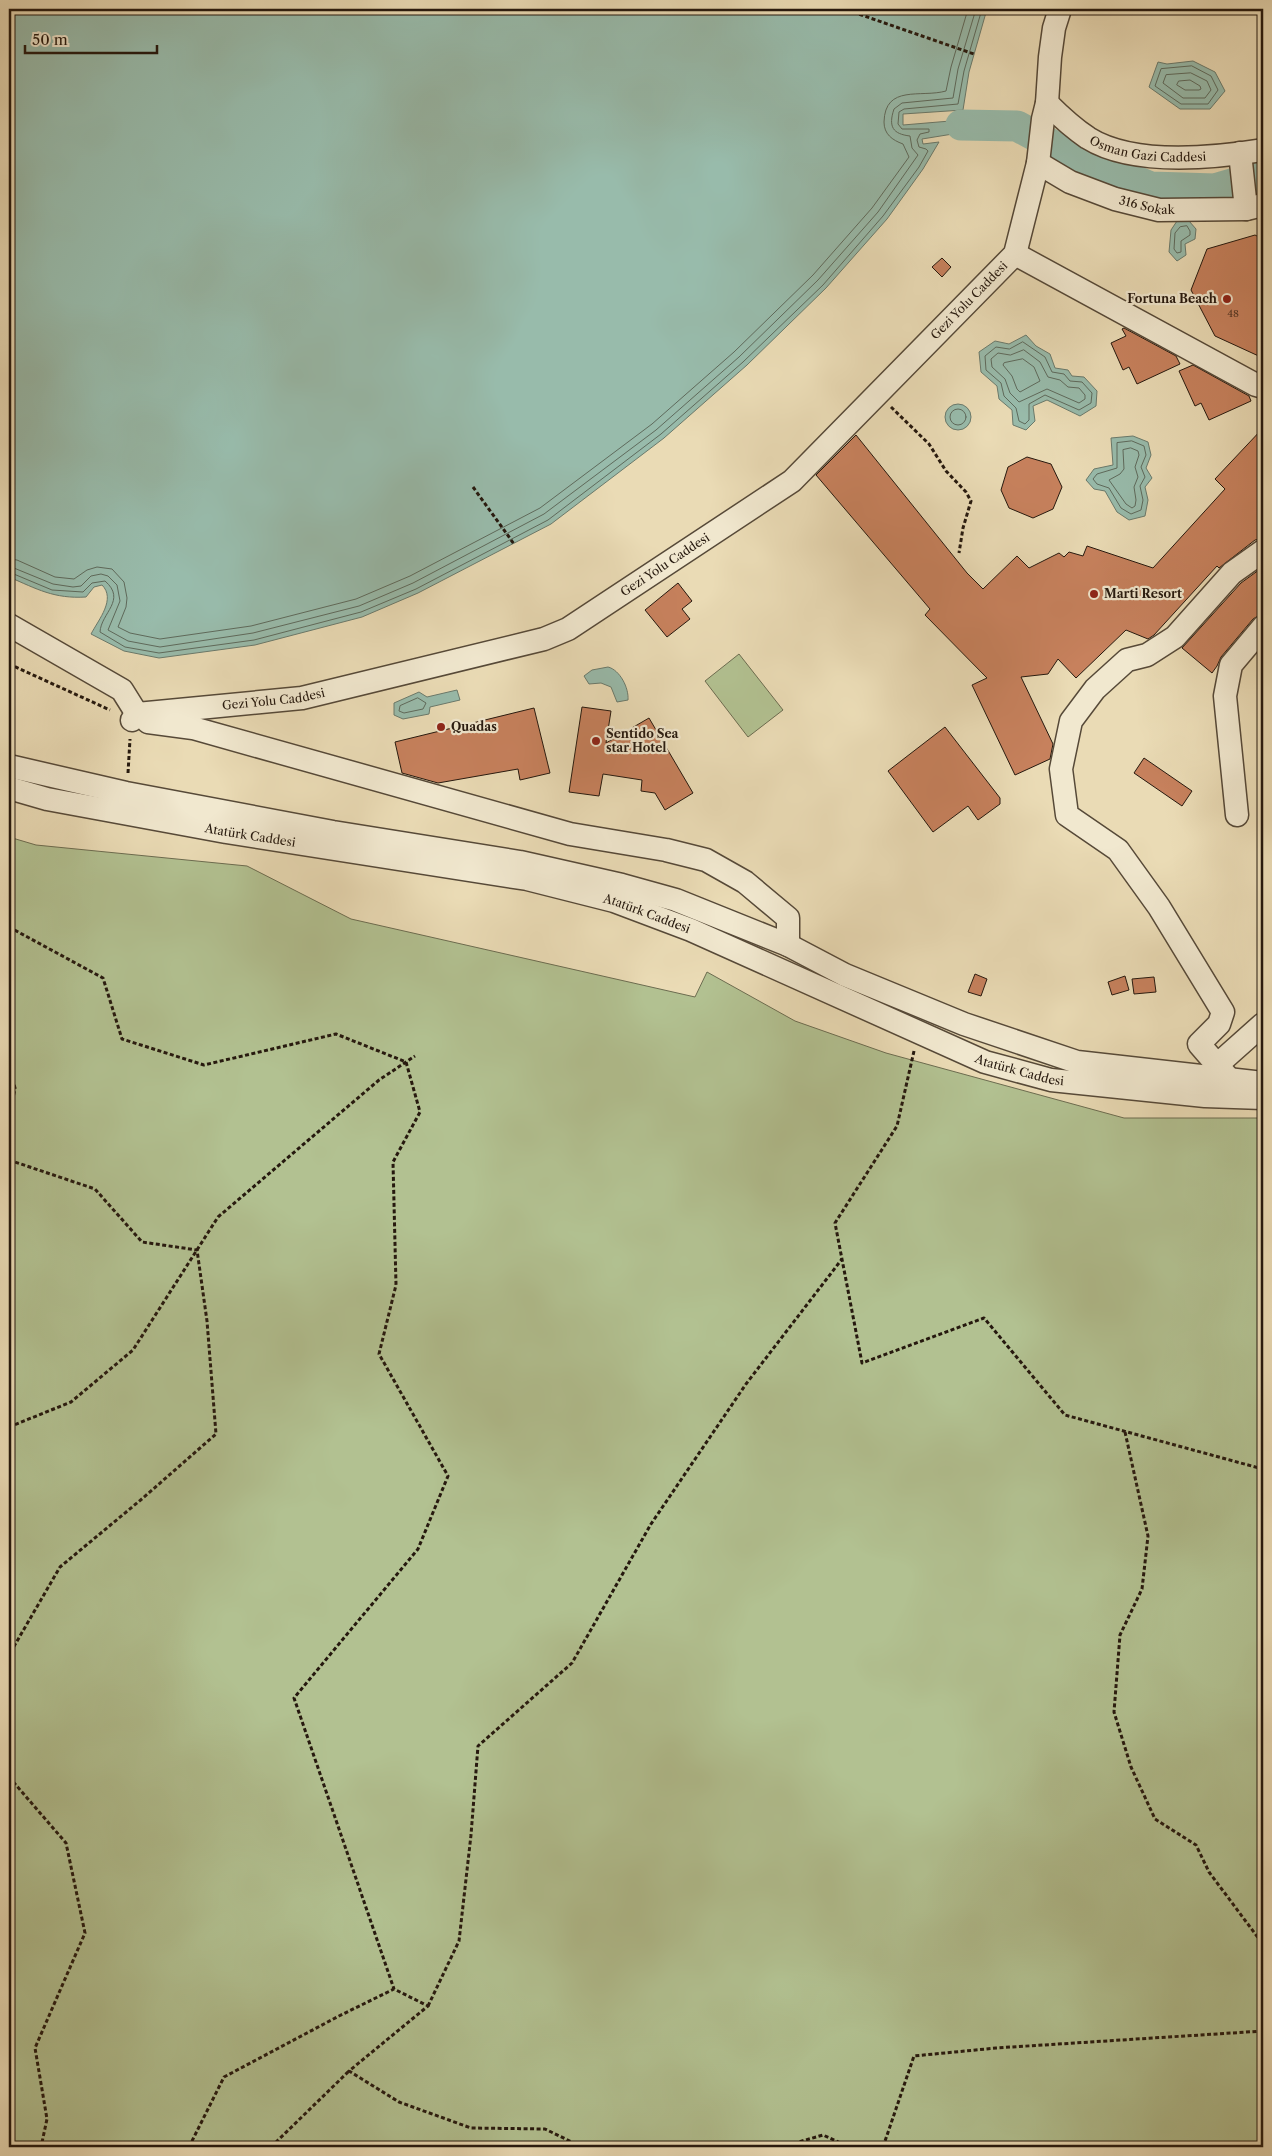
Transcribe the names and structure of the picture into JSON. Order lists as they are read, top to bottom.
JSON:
{
  "streets": {
    "street": [
      "Osman Gazi Caddesi",
      "316 Sokak",
      "Gezi Yolu Caddesi",
      "Atatürk Caddesi"
    ]
  },
  "crossings": [
    ["Osman Gazi Caddesi", "Gezi Yolu Caddesi"],
    ["316 Sokak", "Gezi Yolu Caddesi"]
  ],
  "places": [
    "Fortuna Beach",
    "Marti Resort",
    "Quadas",
    "Sentido Sea star Hotel"
  ],
  "house_numbers": ["48"],
  "scale_bar": "50 m"
}
